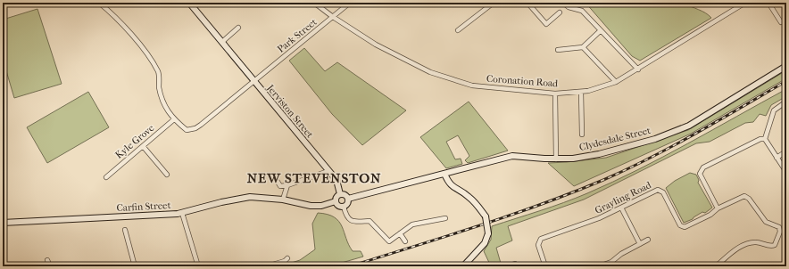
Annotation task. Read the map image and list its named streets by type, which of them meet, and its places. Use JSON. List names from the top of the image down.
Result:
{
  "streets": {
    "main road": ["Jerviston Street", "Clydesdale Street", "Carfin Street"],
    "street": [
      "Park Street",
      "Coronation Road",
      "Kyle Grove",
      "Grayling Road"
    ]
  },
  "crossings": [
    ["Park Street", "Coronation Road"],
    ["Park Street", "Jerviston Street"],
    ["Park Street", "Kyle Grove"],
    ["Jerviston Street", "Clydesdale Street"],
    ["Jerviston Street", "Carfin Street"],
    ["Clydesdale Street", "Carfin Street"]
  ],
  "districts": ["NEW STEVENSTON"]
}
